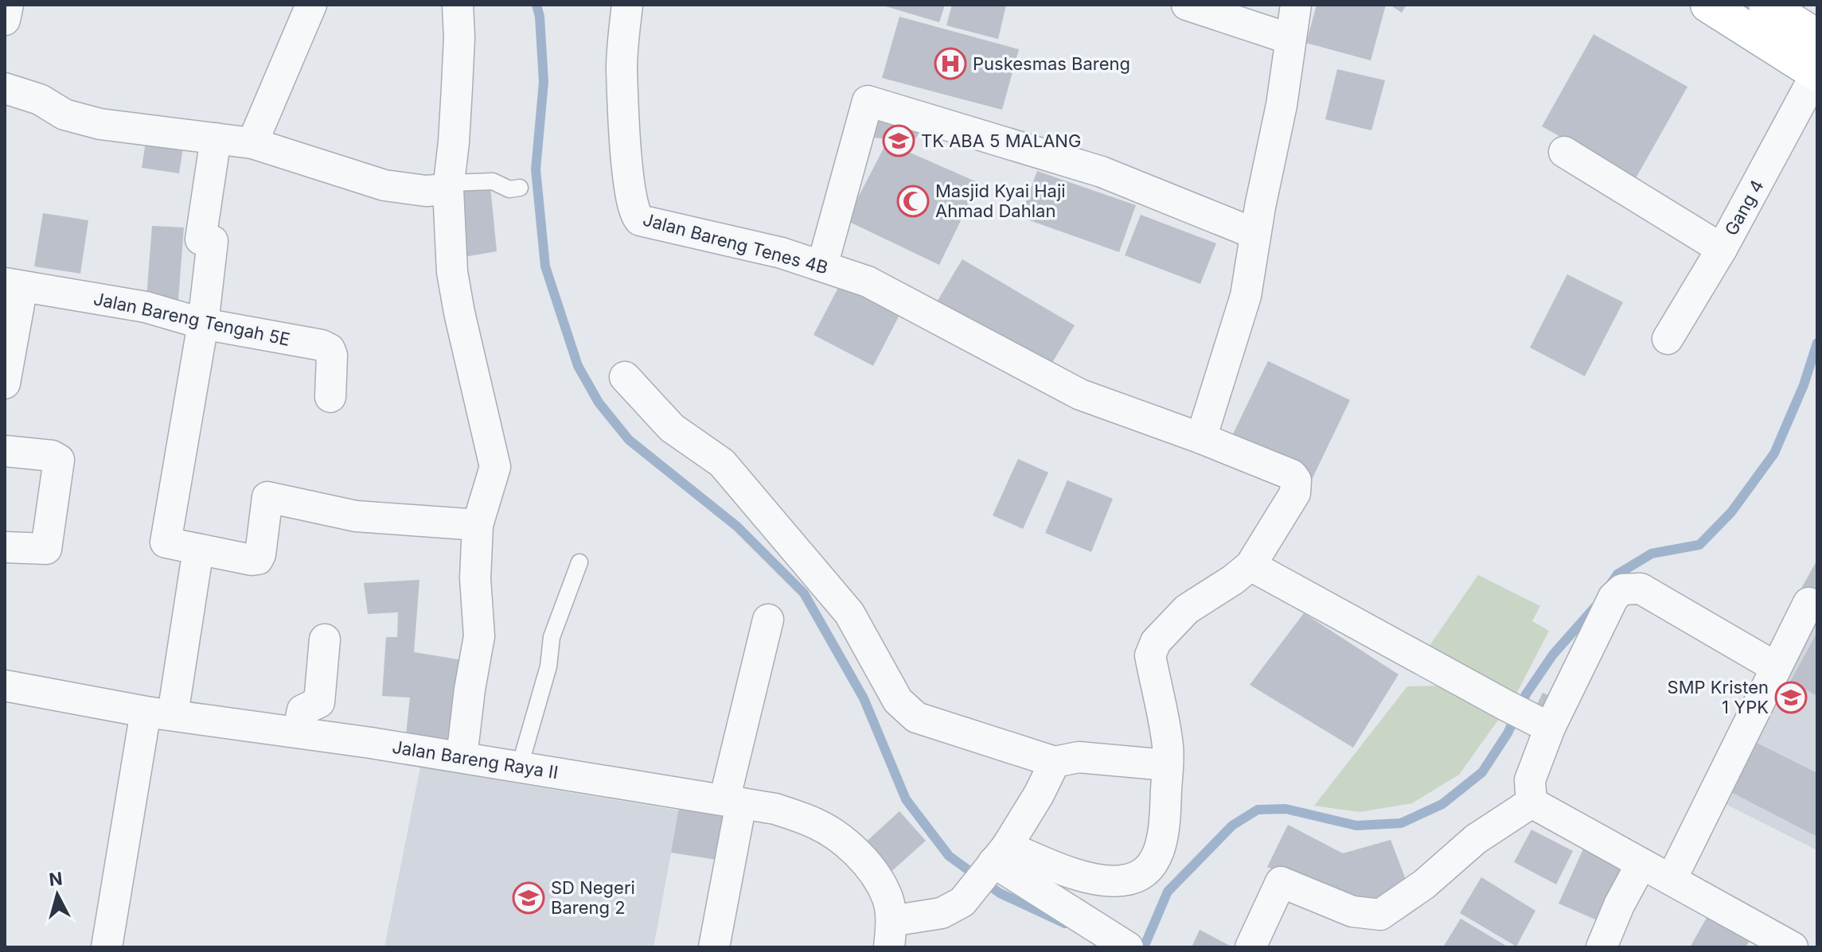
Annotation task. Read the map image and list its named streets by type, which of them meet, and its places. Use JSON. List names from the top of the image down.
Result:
{
  "streets": {
    "street": [
      "Gang 4",
      "Jalan Bareng Tenes 4B",
      "Jalan Bareng Tengah 5E",
      "Jalan Bareng Raya II"
    ]
  },
  "places": {
    "hospital": ["Puskesmas Bareng"],
    "school or university": ["TK ABA 5 MALANG", "SMP Kristen 1 YPK", "SD Negeri Bareng 2"],
    "mosque": ["Masjid Kyai Haji Ahmad Dahlan"]
  },
  "north": "top"
}
